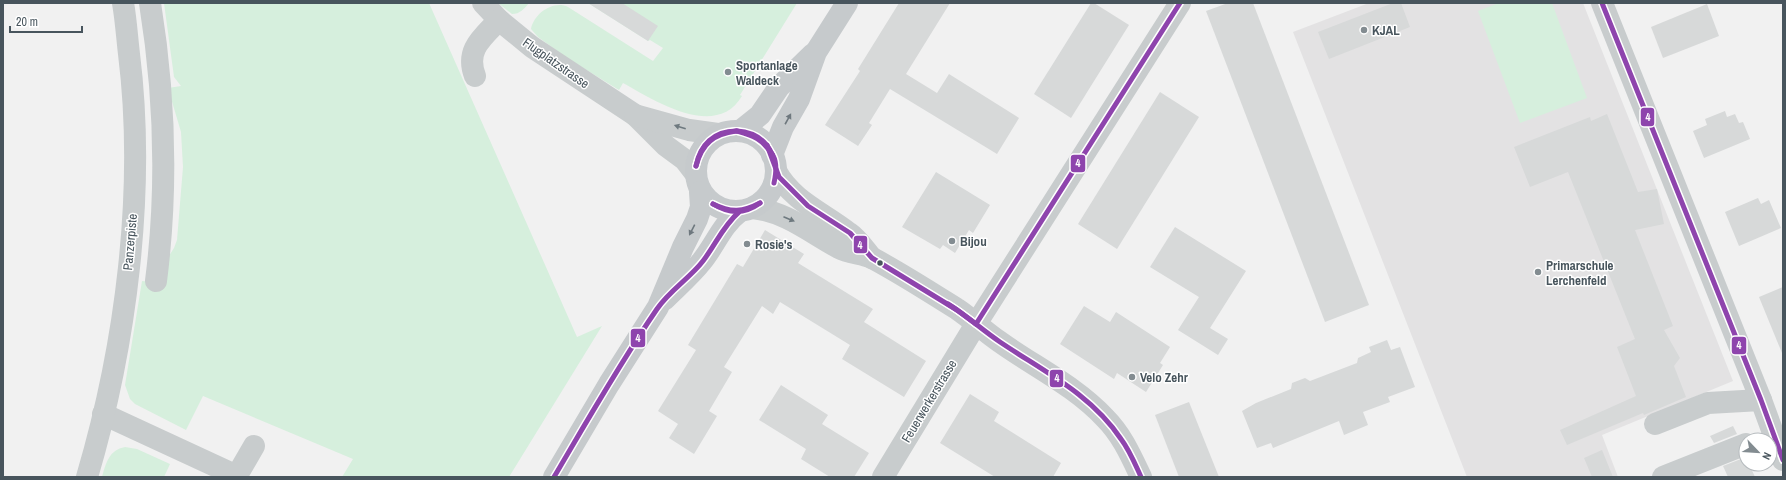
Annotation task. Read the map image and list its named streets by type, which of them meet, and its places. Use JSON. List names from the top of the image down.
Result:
{
  "streets": {
    "street": ["Flugplatzstrasse", "Panzerpiste", "Feuerwerkerstrasse"]
  },
  "places": [
    "KJAL",
    "Sportanlage Waldeck",
    "Bijou",
    "Rosie's",
    "Primarschule Lerchenfeld",
    "Velo Zehr"
  ],
  "lines": ["transit line 4"],
  "scale_bar": "20 m",
  "north": "bottom right"
}
